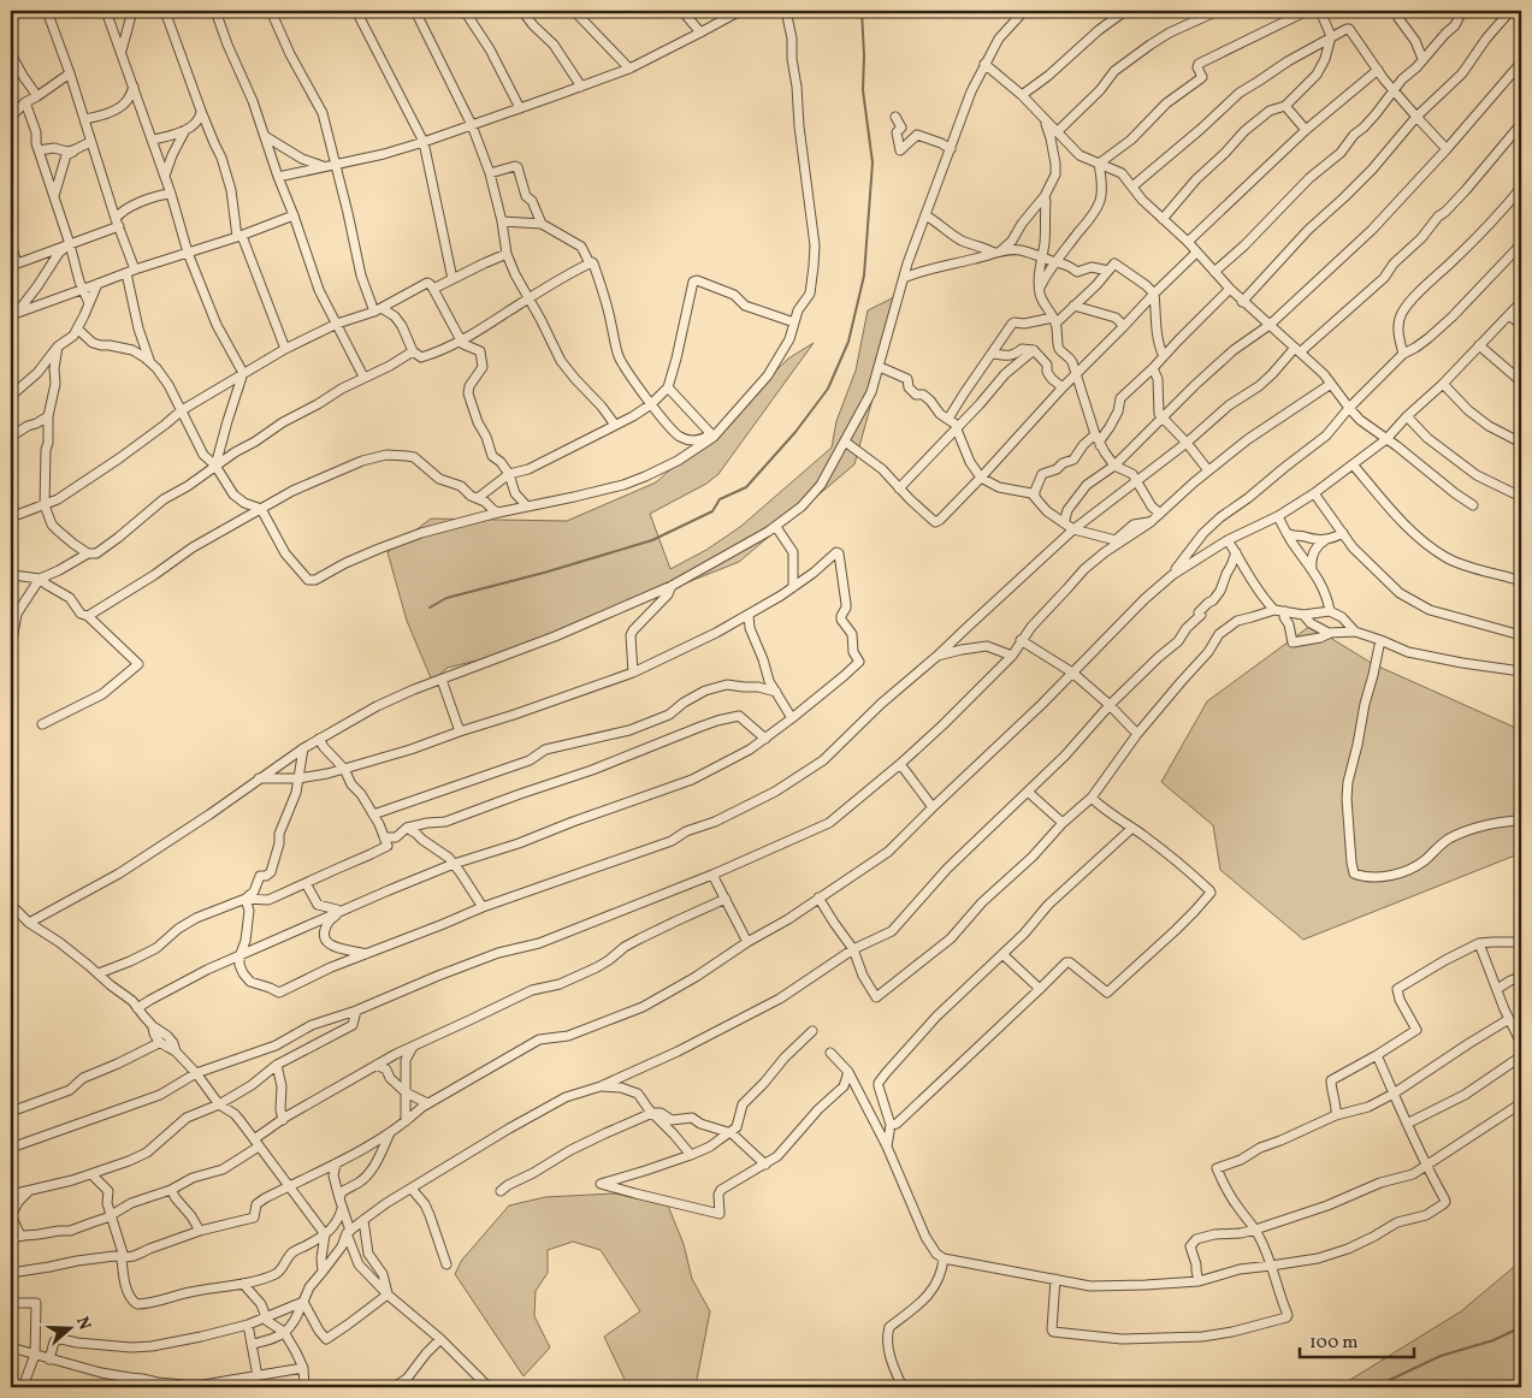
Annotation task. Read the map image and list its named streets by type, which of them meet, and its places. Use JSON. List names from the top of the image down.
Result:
{
  "scale_bar": "100 m",
  "north": "right"
}
